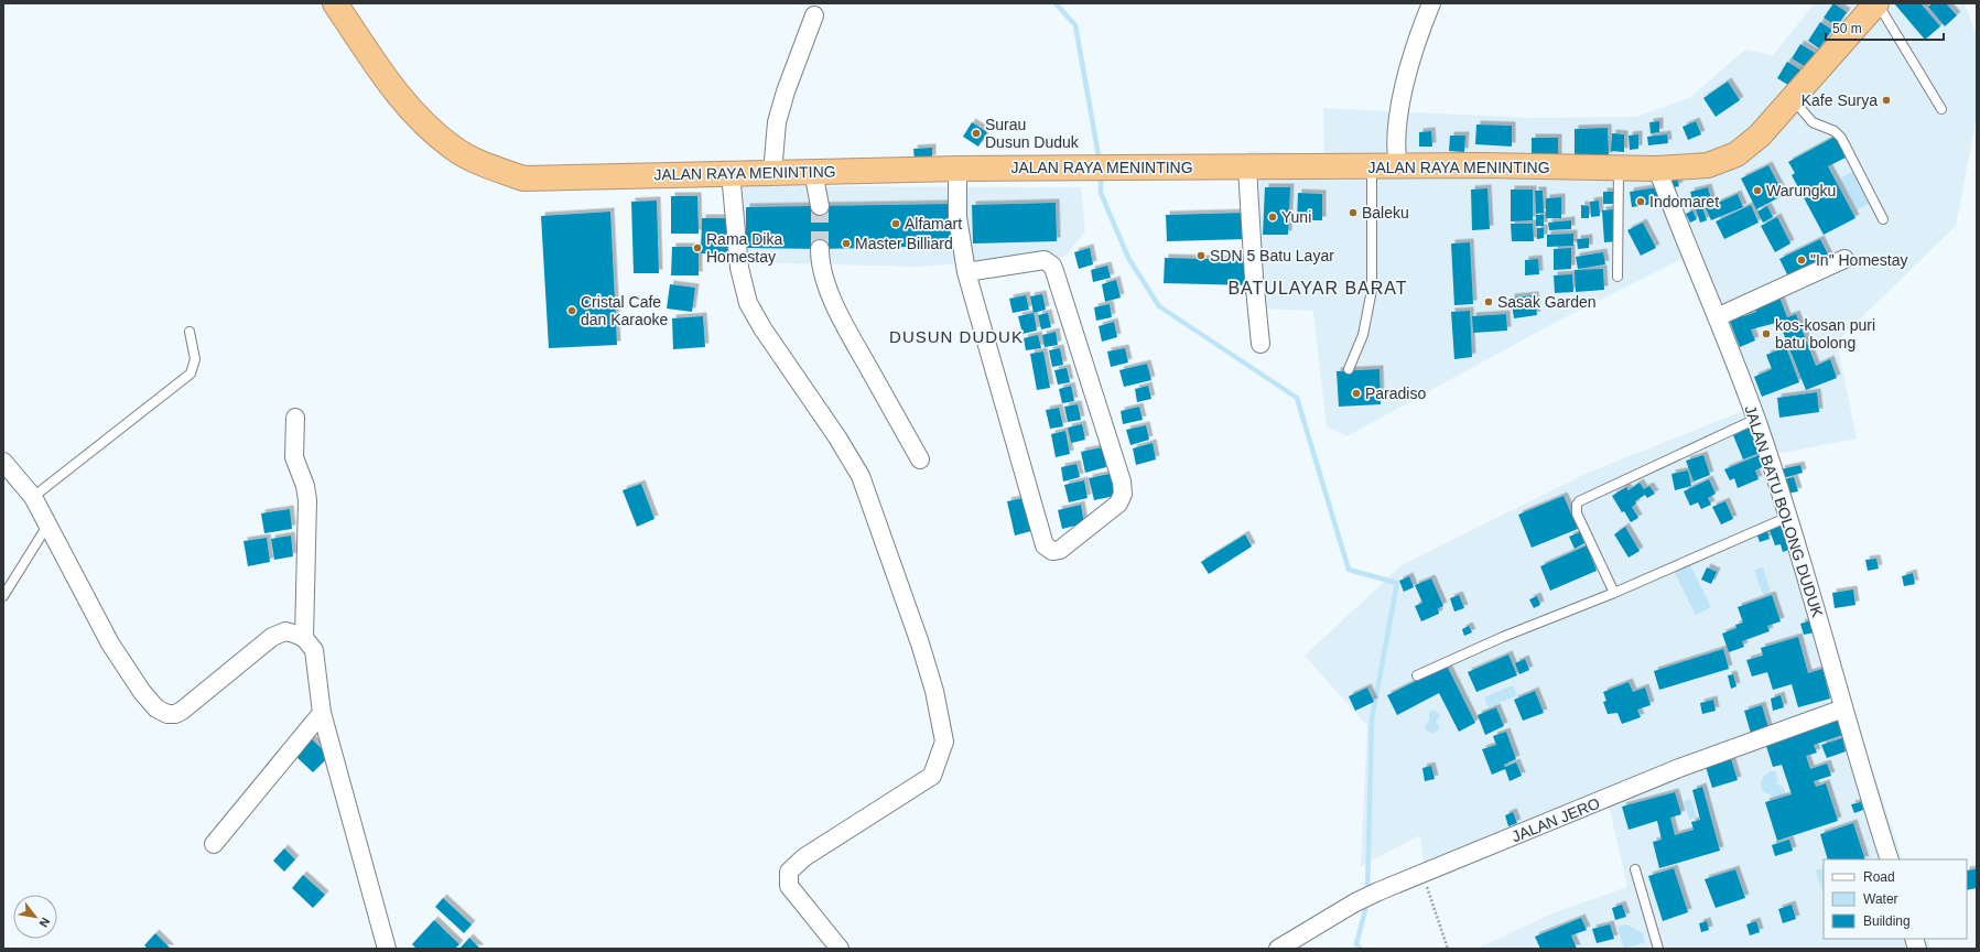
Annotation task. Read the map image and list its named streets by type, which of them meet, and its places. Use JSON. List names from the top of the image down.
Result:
{
  "streets": {
    "highway": ["JALAN RAYA MENINTING"],
    "street": ["JALAN BATU BOLONG DUDUK", "JALAN JERO"]
  },
  "crossings": [
    ["JALAN RAYA MENINTING", "JALAN BATU BOLONG DUDUK"],
    ["JALAN BATU BOLONG DUDUK", "JALAN JERO"]
  ],
  "districts": ["BATULAYAR BARAT", "DUSUN DUDUK"],
  "places": [
    "Kafe Surya",
    "Surau Dusun Duduk",
    "Warungku",
    "Indomaret",
    "Baleku",
    "Yuni",
    "Alfamart",
    "Master Billiard",
    "Rama Dika Homestay",
    "SDN 5 Batu Layar",
    "\"In\" Homestay",
    "Sasak Garden",
    "Cristal Cafe dan Karaoke",
    "kos-kosan puri batu bolong",
    "Paradiso"
  ],
  "legend": ["Road", "Water", "Building"],
  "scale_bar": "50 m",
  "north": "bottom right"
}
